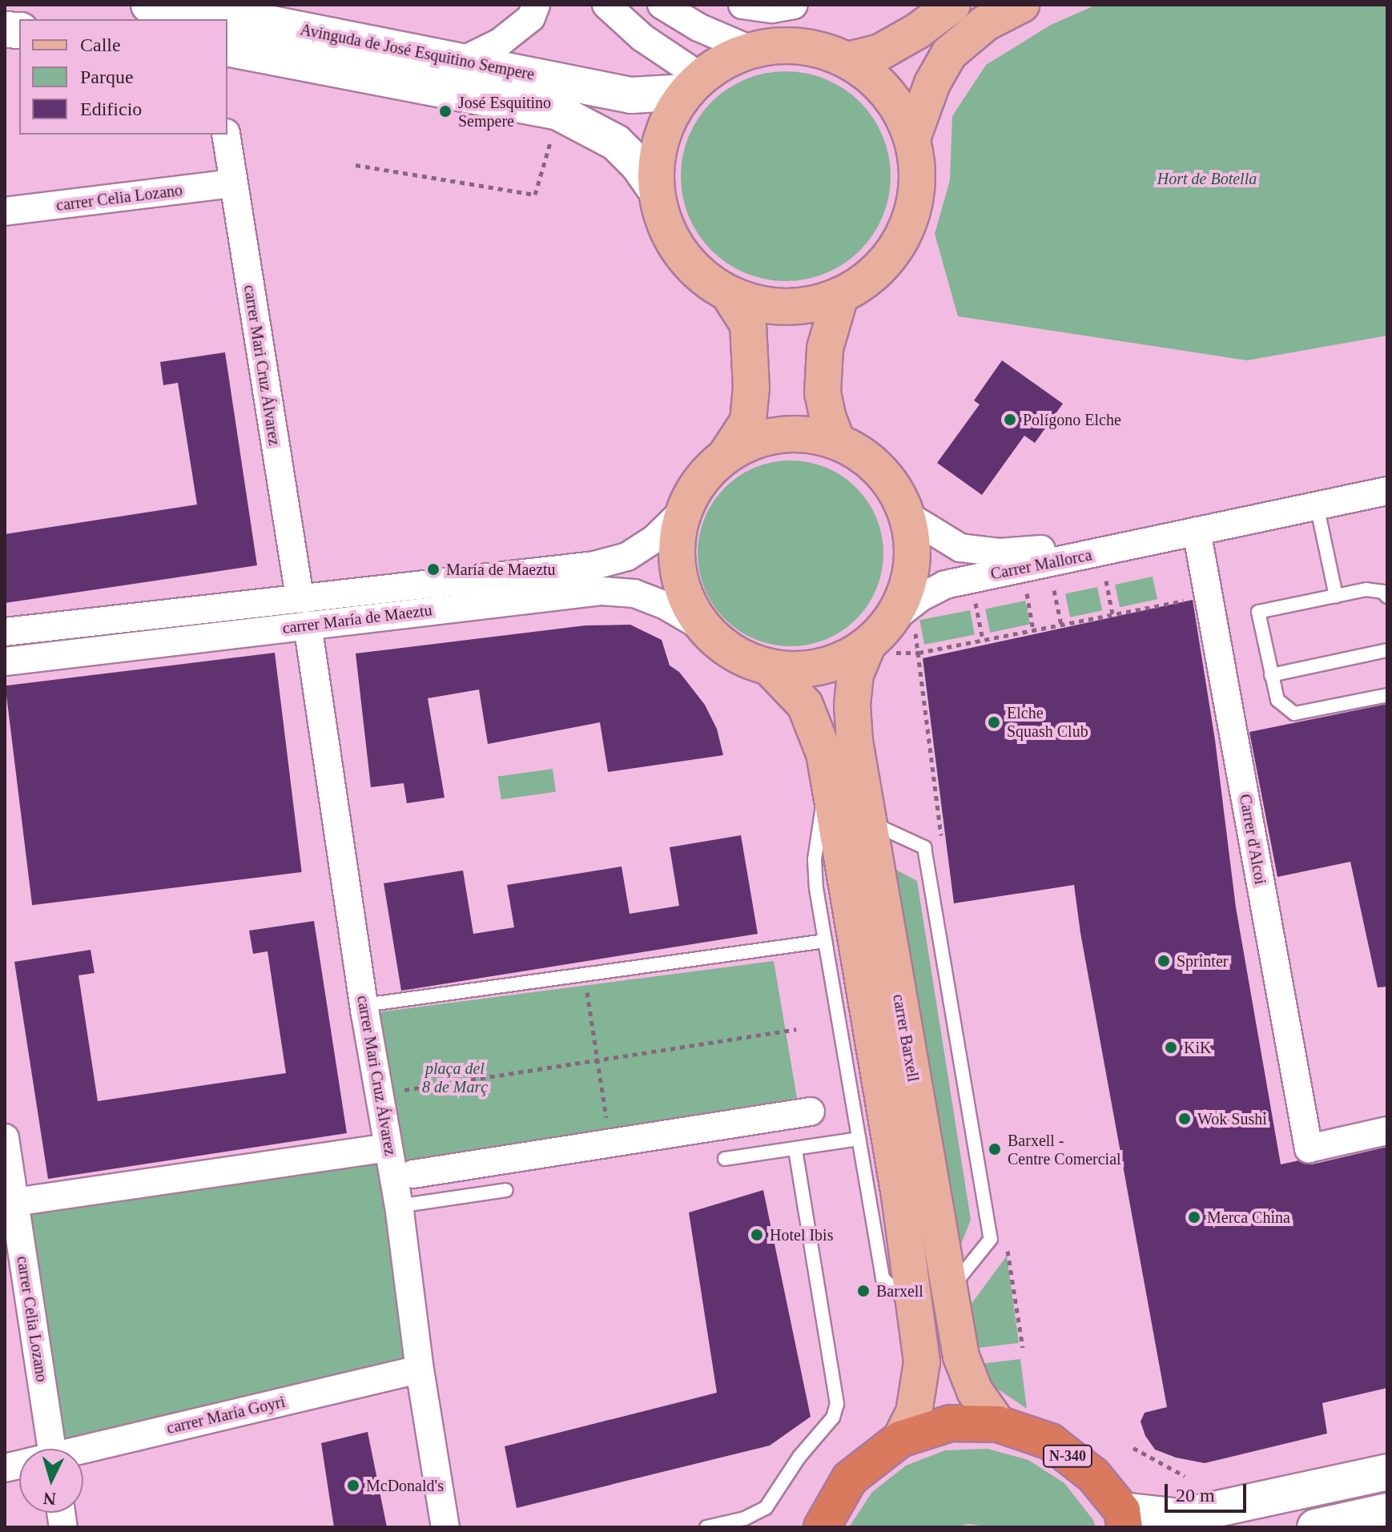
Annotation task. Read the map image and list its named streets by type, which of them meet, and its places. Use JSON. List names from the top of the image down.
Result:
{
  "streets": {
    "highway": ["N-340"],
    "main road": ["carrer Barxell"],
    "street": [
      "Avinguda de José Esquitino Sempere",
      "carrer Celia Lozano",
      "carrer Mari Cruz Álvarez",
      "Carrer Mallorca",
      "carrer María de Maeztu",
      "Carrer d'Alcoi",
      "carrer María Goyri"
    ]
  },
  "crossings": [
    ["carrer Celia Lozano", "carrer Mari Cruz Álvarez"],
    ["carrer Mari Cruz Álvarez", "carrer María de Maeztu"],
    ["carrer Mari Cruz Álvarez", "carrer María Goyri"],
    ["Carrer Mallorca", "Carrer d'Alcoi"],
    ["carrer Barxell", "N-340"]
  ],
  "parks": ["Hort de Botella", "plaça del 8 de Març"],
  "places": [
    "José Esquitino Sempere",
    "Polígono Elche",
    "María de Maeztu",
    "Elche Squash Club",
    "Sprinter",
    "KiK",
    "Wok Sushi",
    "Barxell - Centre Comercial",
    "Merca China",
    "Hotel Ibis",
    "Barxell",
    "McDonald's"
  ],
  "legend": ["Calle", "Parque", "Edificio"],
  "scale_bar": "20 m",
  "north": "bottom"
}
